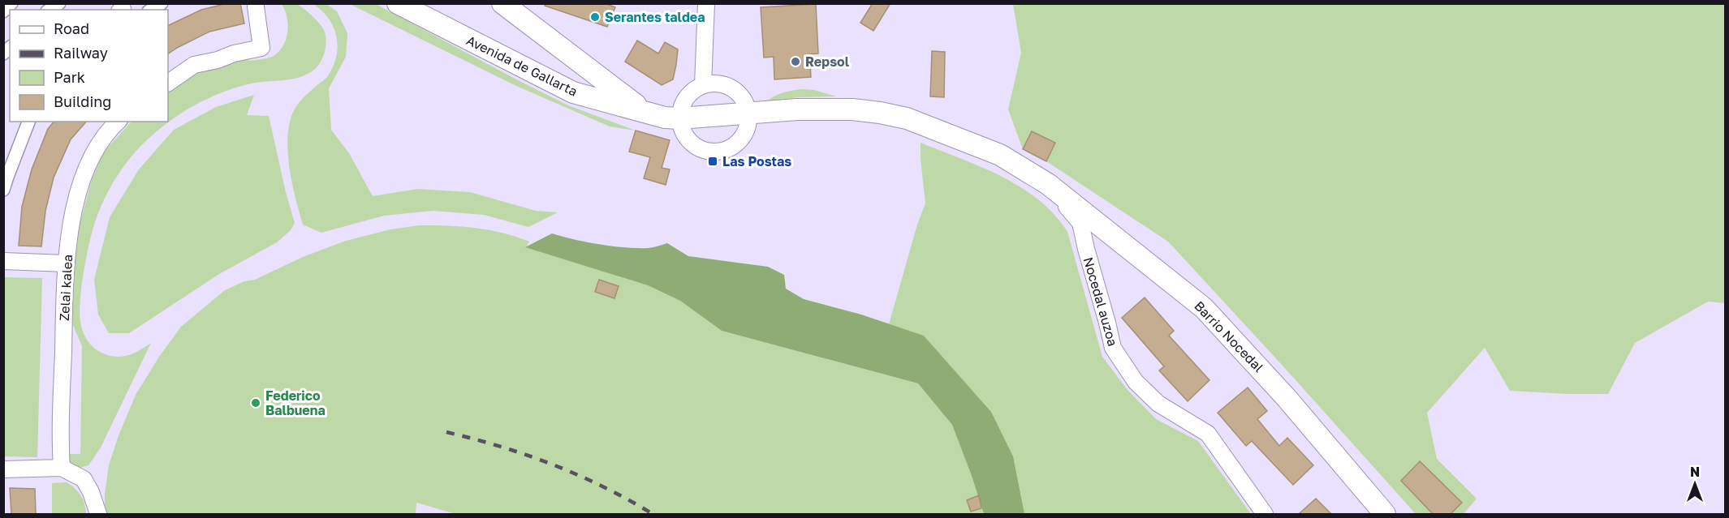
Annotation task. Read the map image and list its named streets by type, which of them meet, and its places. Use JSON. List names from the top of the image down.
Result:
{
  "streets": {
    "street": [
      "Avenida de Gallarta",
      "Zelai kalea",
      "Nocedal auzoa",
      "Barrio Nocedal"
    ]
  },
  "crossings": [
    ["Avenida de Gallarta", "Barrio Nocedal"],
    ["Nocedal auzoa", "Barrio Nocedal"]
  ],
  "places": {
    "other": ["Serantes taldea", "Repsol", "Federico Balbuena"],
    "transit": ["Las Postas"]
  },
  "legend": [
    "Road",
    "Railway",
    "Park",
    "Building"
  ],
  "north": "top"
}
